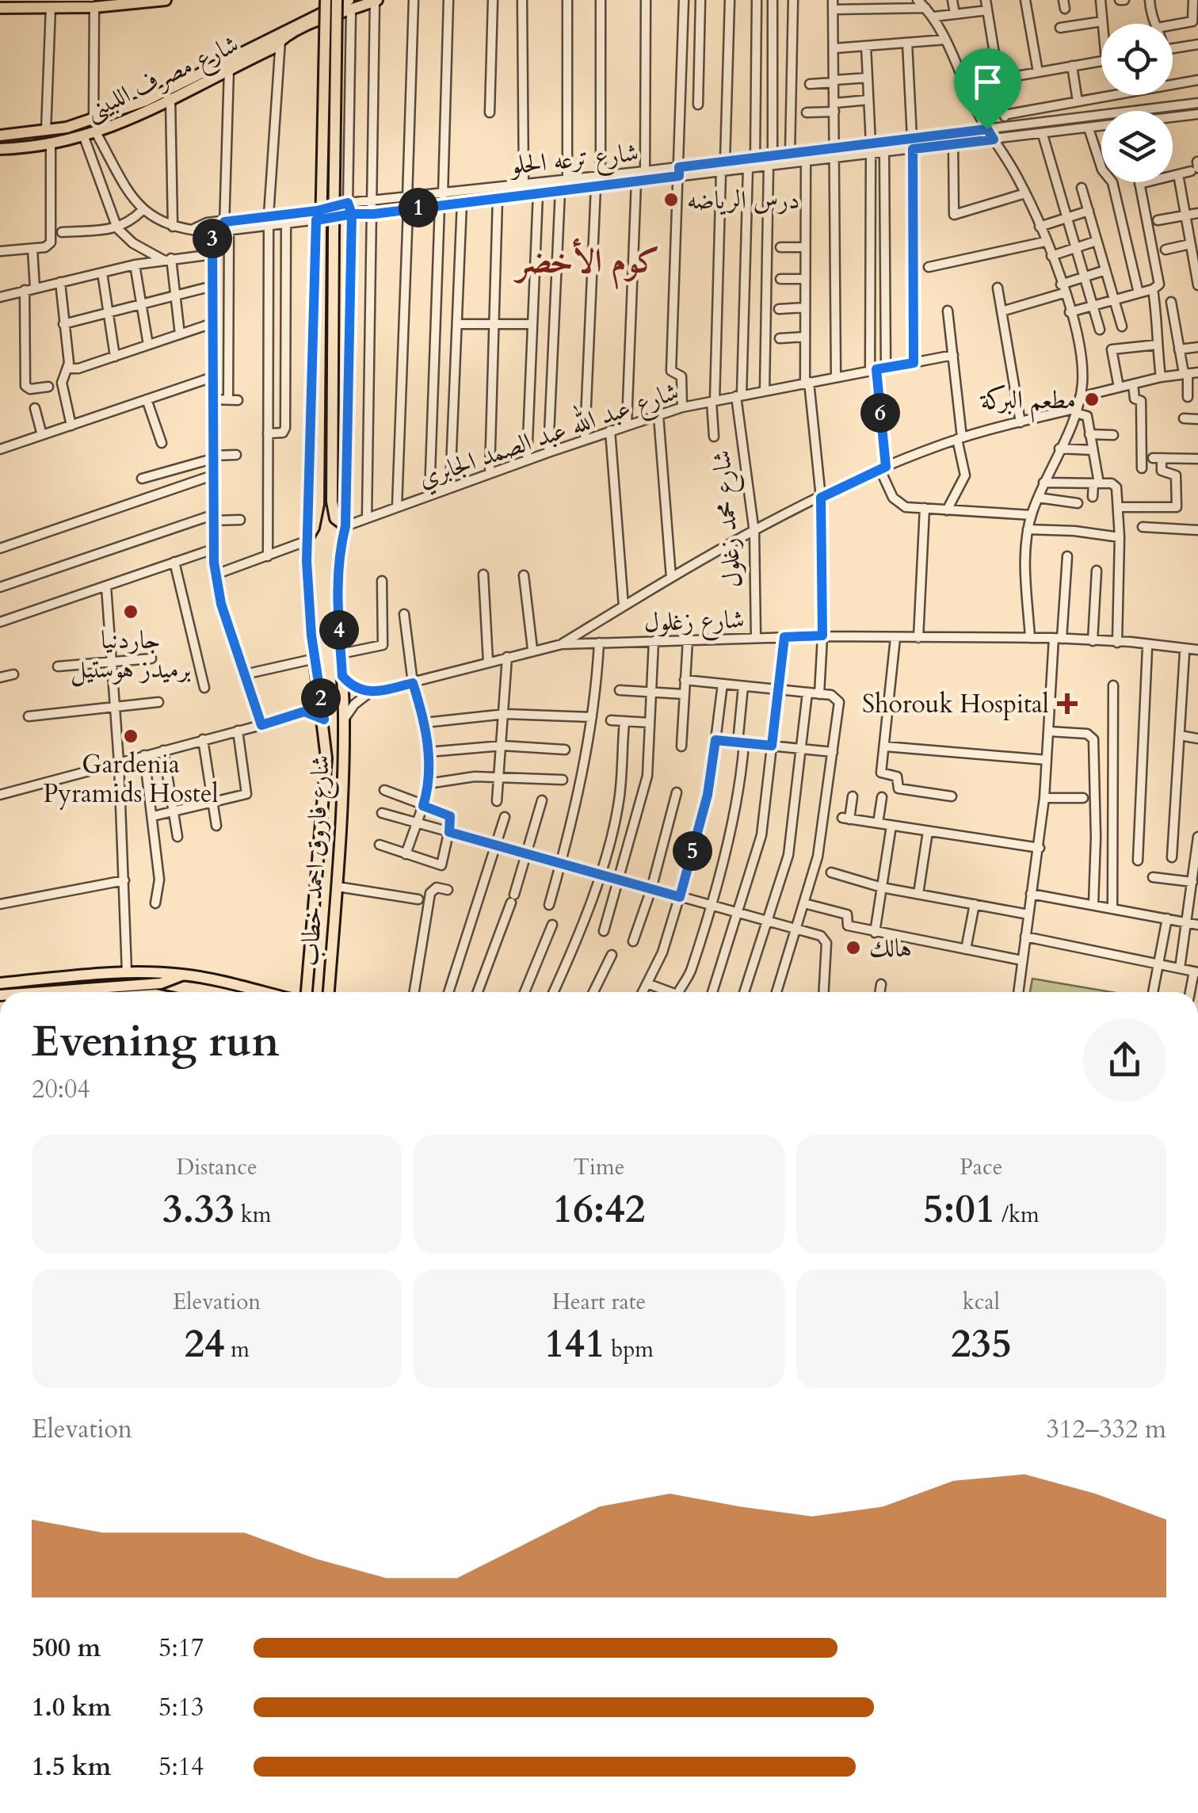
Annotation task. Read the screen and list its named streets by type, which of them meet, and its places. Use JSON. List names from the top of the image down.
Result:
{
  "streets": {
    "main road": ["شارع مصرف اللبينى", "شارع فاروق احمد خطاب"],
    "street": [
      "شارع ترعه الحلو",
      "شارع عبد الله عبد الصمد الجابري",
      "شارع محمد زغلول",
      "شارع زغلول"
    ]
  },
  "crossings": [
    ["شارع مصرف اللبينى", "شارع ترعه الحلو"],
    ["شارع ترعه الحلو", "شارع محمد زغلول"],
    ["شارع عبد الله عبد الصمد الجابري", "شارع محمد زغلول"],
    ["شارع محمد زغلول", "شارع زغلول"]
  ],
  "districts": ["كوم الأخضر"],
  "places": {
    "other": [
      "درس الرياضه",
      "مطعم البركة",
      "جاردنيا برميدز هوستيل",
      "Gardenia Pyramids Hostel",
      "هالك"
    ],
    "health": ["Shorouk Hospital"]
  },
  "page": {
    "pins": [
      "1",
      "3",
      "6",
      "4",
      "2",
      "5"
    ],
    "heading": ["Evening run", "20:04"],
    "stats": [
      ["Distance", "3.33 km"],
      ["Time", "16:42"],
      ["Pace", "5:01 /km"],
      ["Elevation", "24 m"],
      ["Heart rate", "141 bpm"],
      ["kcal", "235"]
    ],
    "chart": ["Elevation", "312–332 m"],
    "list": [
      {
        "name": "500 m",
        "note": "5:17"
      },
      {
        "name": "1.0 km",
        "note": "5:13"
      },
      {
        "name": "1.5 km",
        "note": "5:14"
      }
    ]
  }
}
